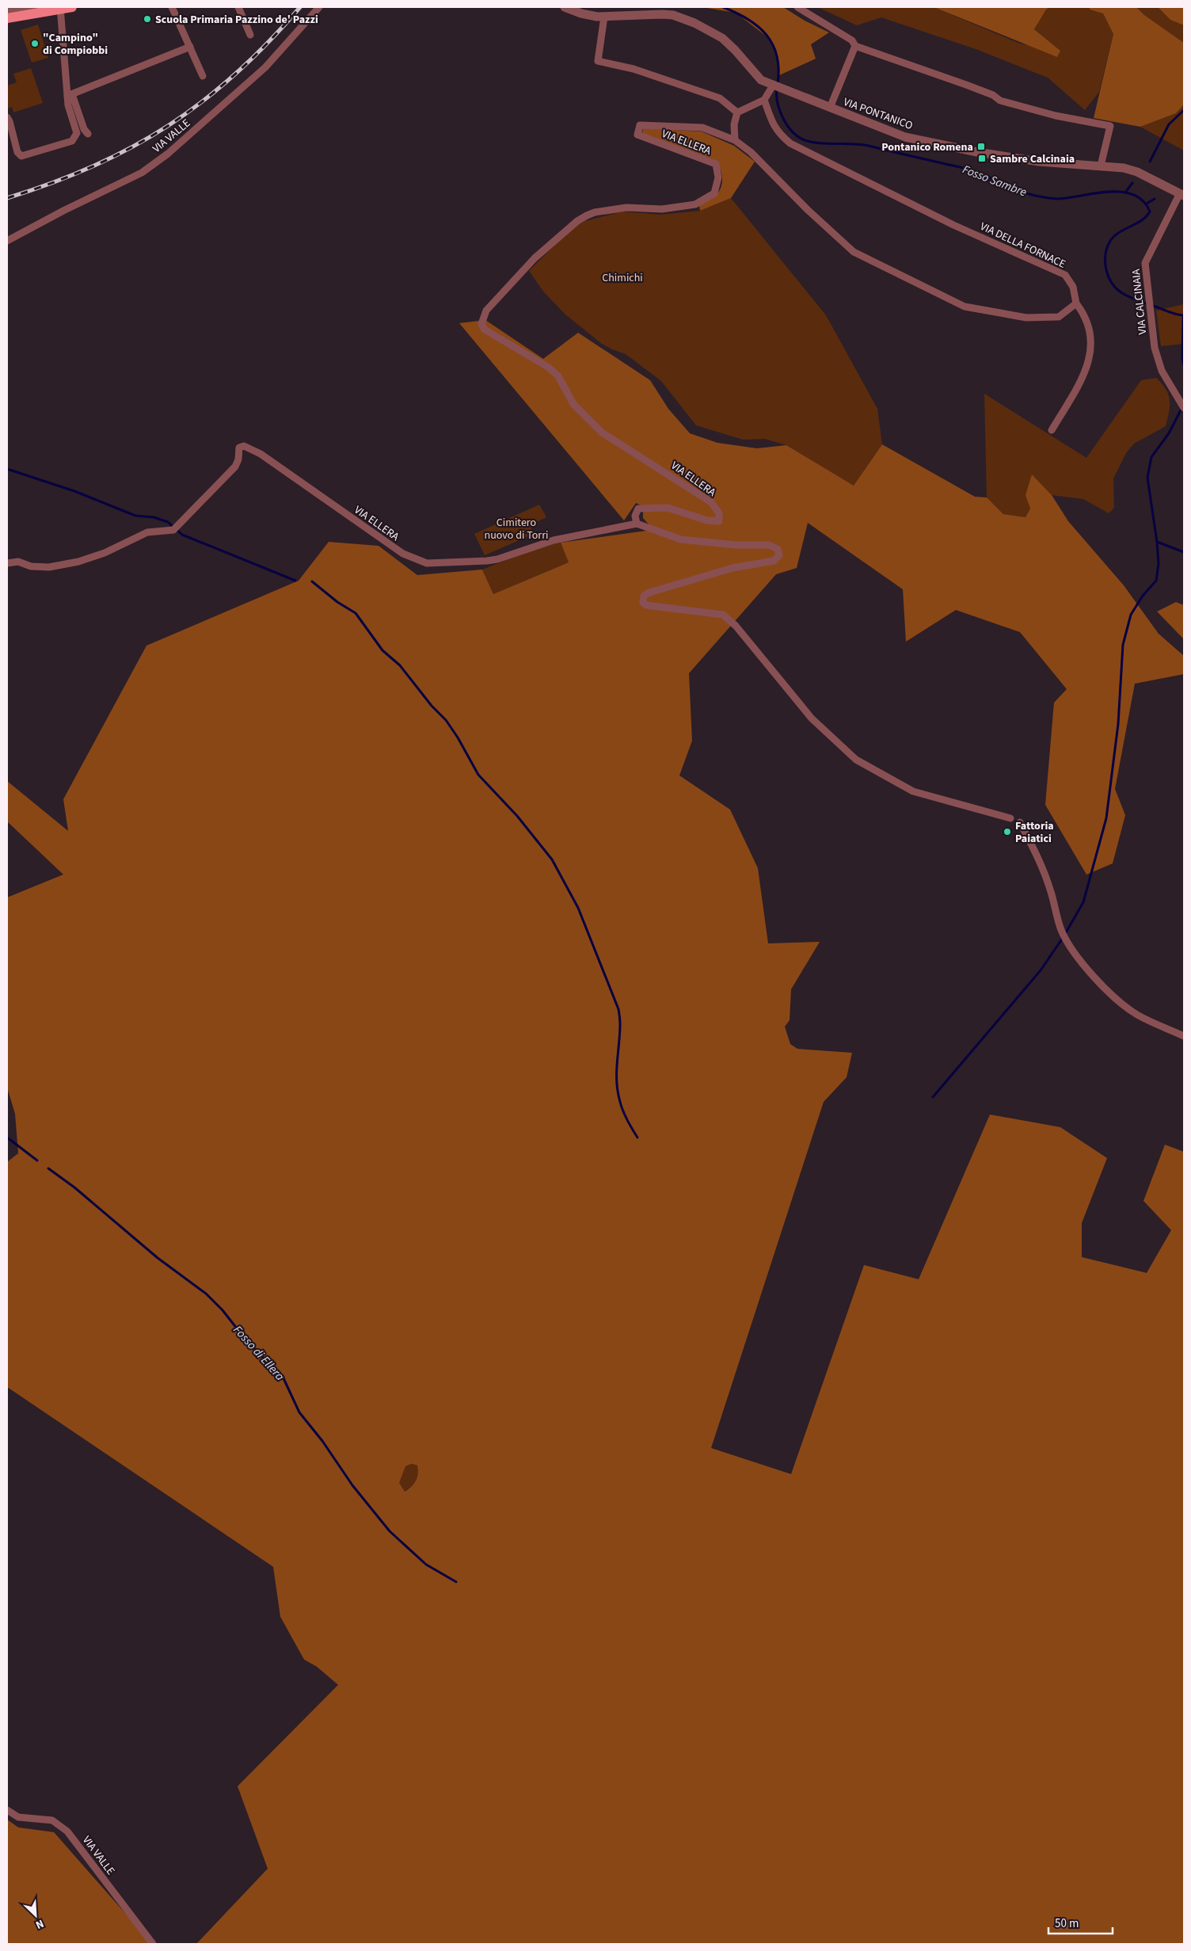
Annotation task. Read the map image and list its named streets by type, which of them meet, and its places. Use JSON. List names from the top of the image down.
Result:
{
  "streets": {
    "street": [
      "VIA PONTANICO",
      "VIA VALLE",
      "VIA ELLERA",
      "VIA DELLA FORNACE",
      "VIA CALCINAIA"
    ]
  },
  "crossings": [
    ["VIA PONTANICO", "VIA CALCINAIA"]
  ],
  "water": ["Fosso Sambre", "Fosso di Ellera"],
  "parks": ["Chimichi", "Cimitero nuovo di Torri"],
  "places": {
    "other": ["Scuola Primaria Pazzino de' Pazzi", "\"Campino\" di Compiobbi", "Fattoria Paiatici"],
    "transit": ["Pontanico Romena", "Sambre Calcinaia"]
  },
  "scale_bar": "50 m",
  "north": "bottom right"
}
